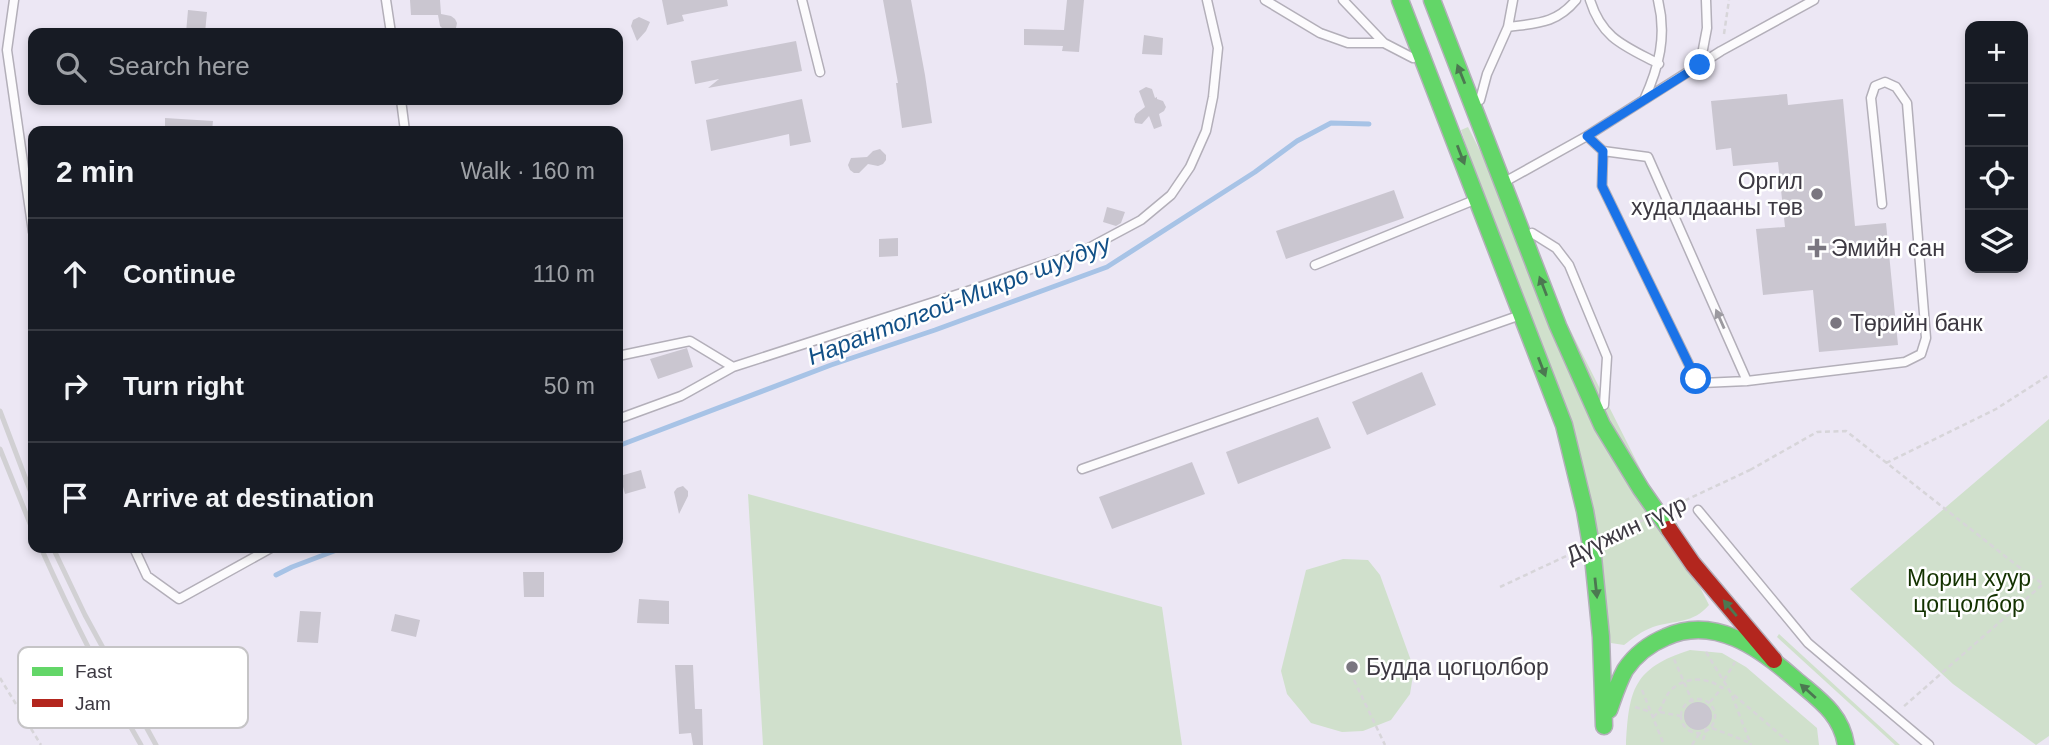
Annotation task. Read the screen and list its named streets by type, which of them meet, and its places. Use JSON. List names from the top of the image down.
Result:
{
  "streets": {
    "path": ["Дүүжин гүүр"]
  },
  "water": ["Нарантолгой-Микро шуудуу"],
  "parks": ["Морин хуур цогцолбор"],
  "places": {
    "other": ["Оргил худалдааны төв", "Төрийн банк", "Будда цогцолбор"],
    "health": ["Эмийн сан"]
  },
  "legend": ["Fast", "Jam"],
  "page": {
    "map_buttons": ["+", "−"],
    "search": "Search here",
    "heading": ["2 min", "Walk · 160 m"],
    "list": [
      ["Continue", "110 m"],
      ["Turn right", "50 m"],
      "Arrive at destination"
    ]
  }
}
